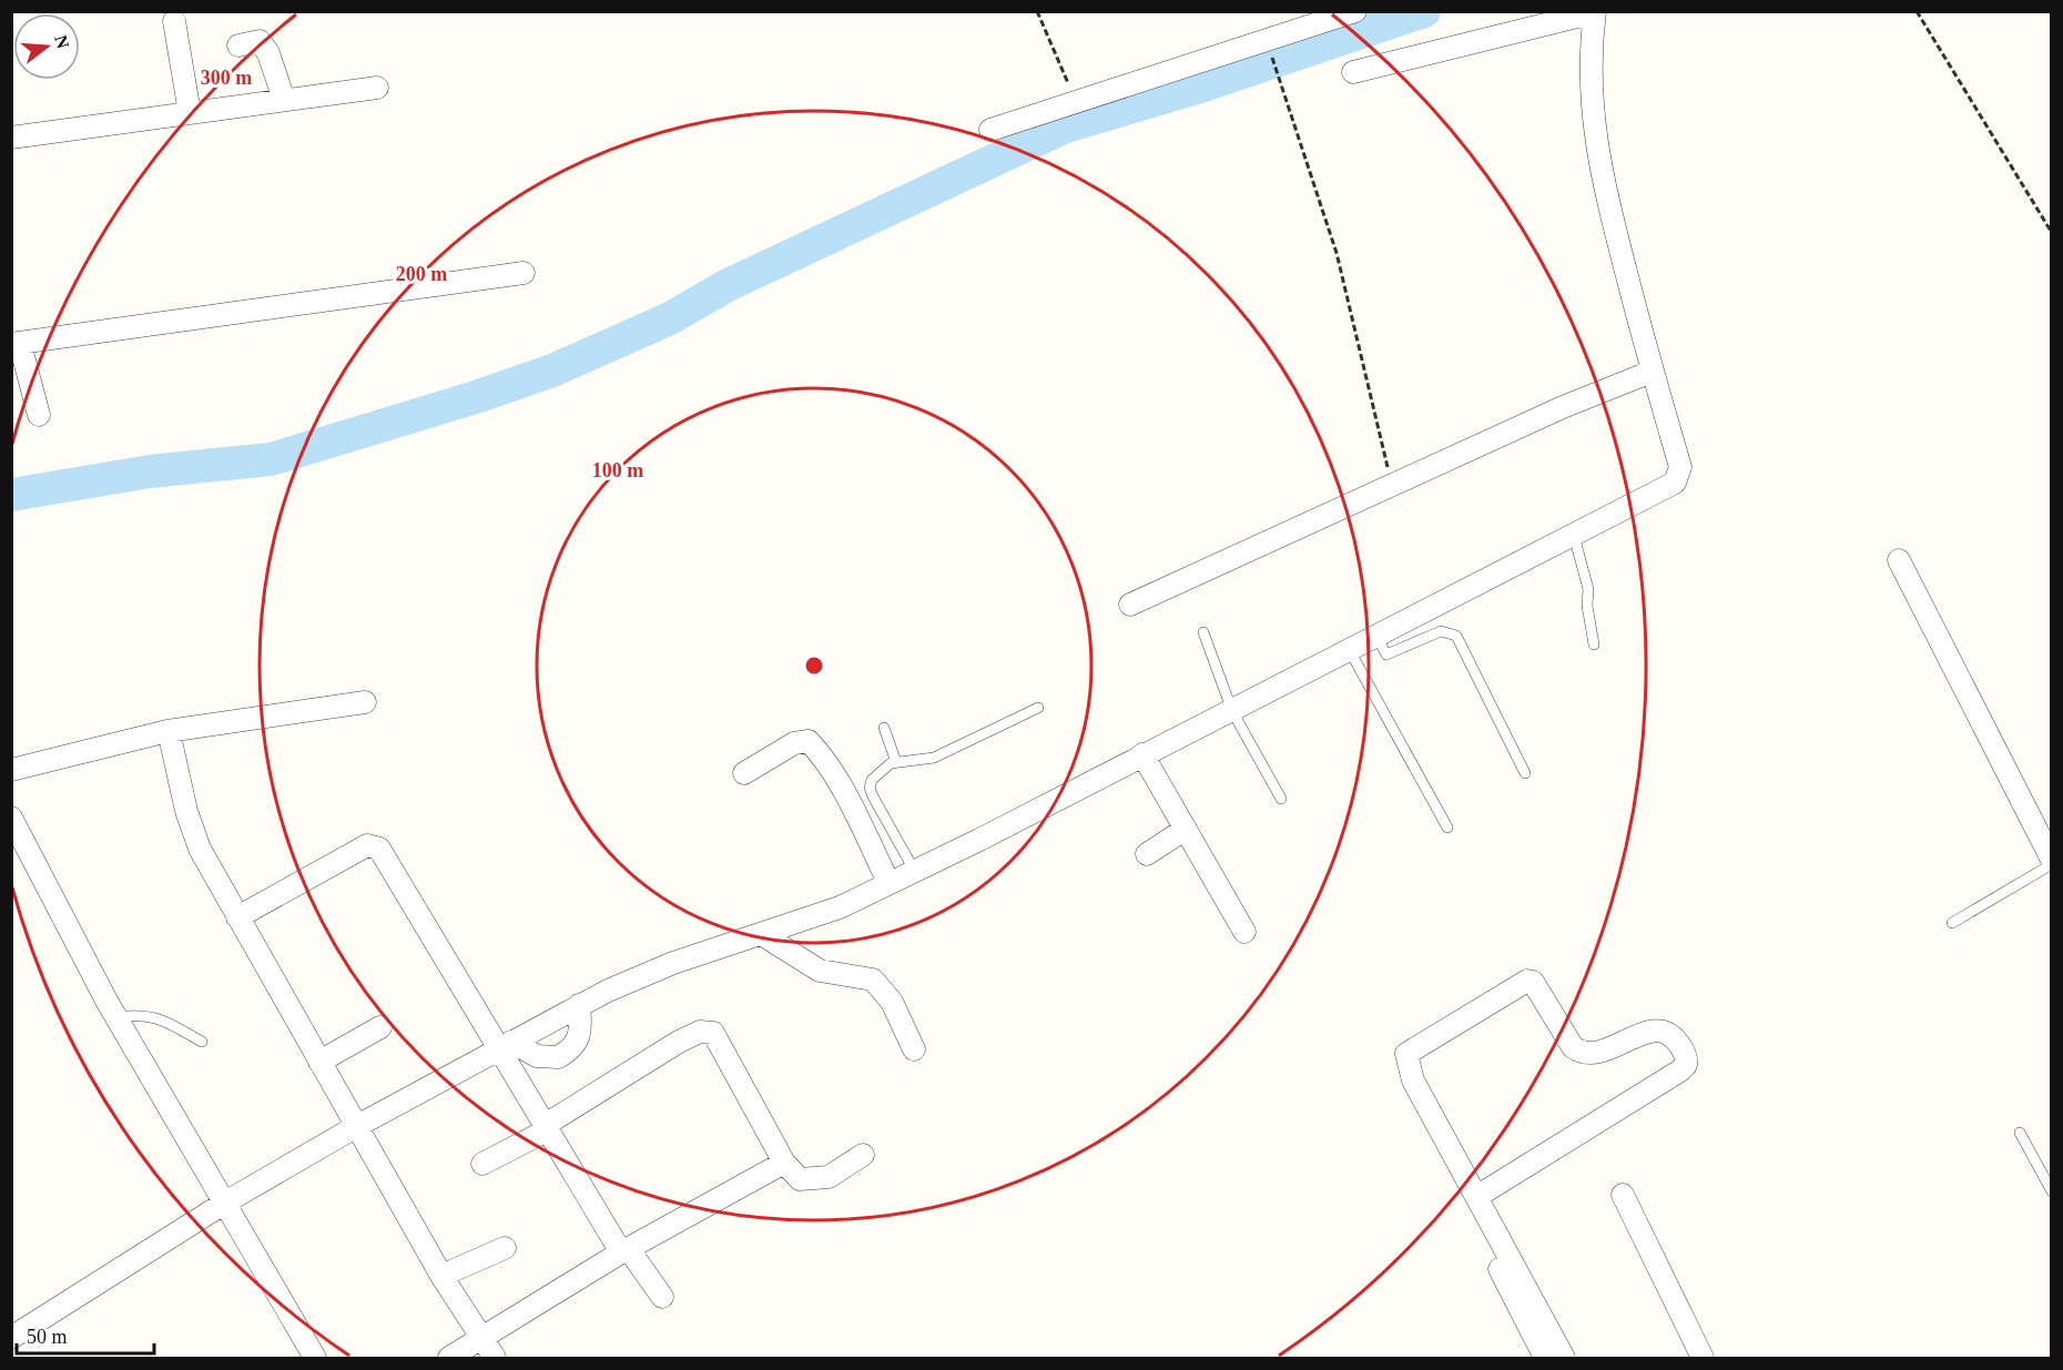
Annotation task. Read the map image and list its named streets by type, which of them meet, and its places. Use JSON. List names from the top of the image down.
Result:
{
  "scale_bar": "50 m",
  "north": "right",
  "rings": ["300 m", "200 m", "100 m"]
}
